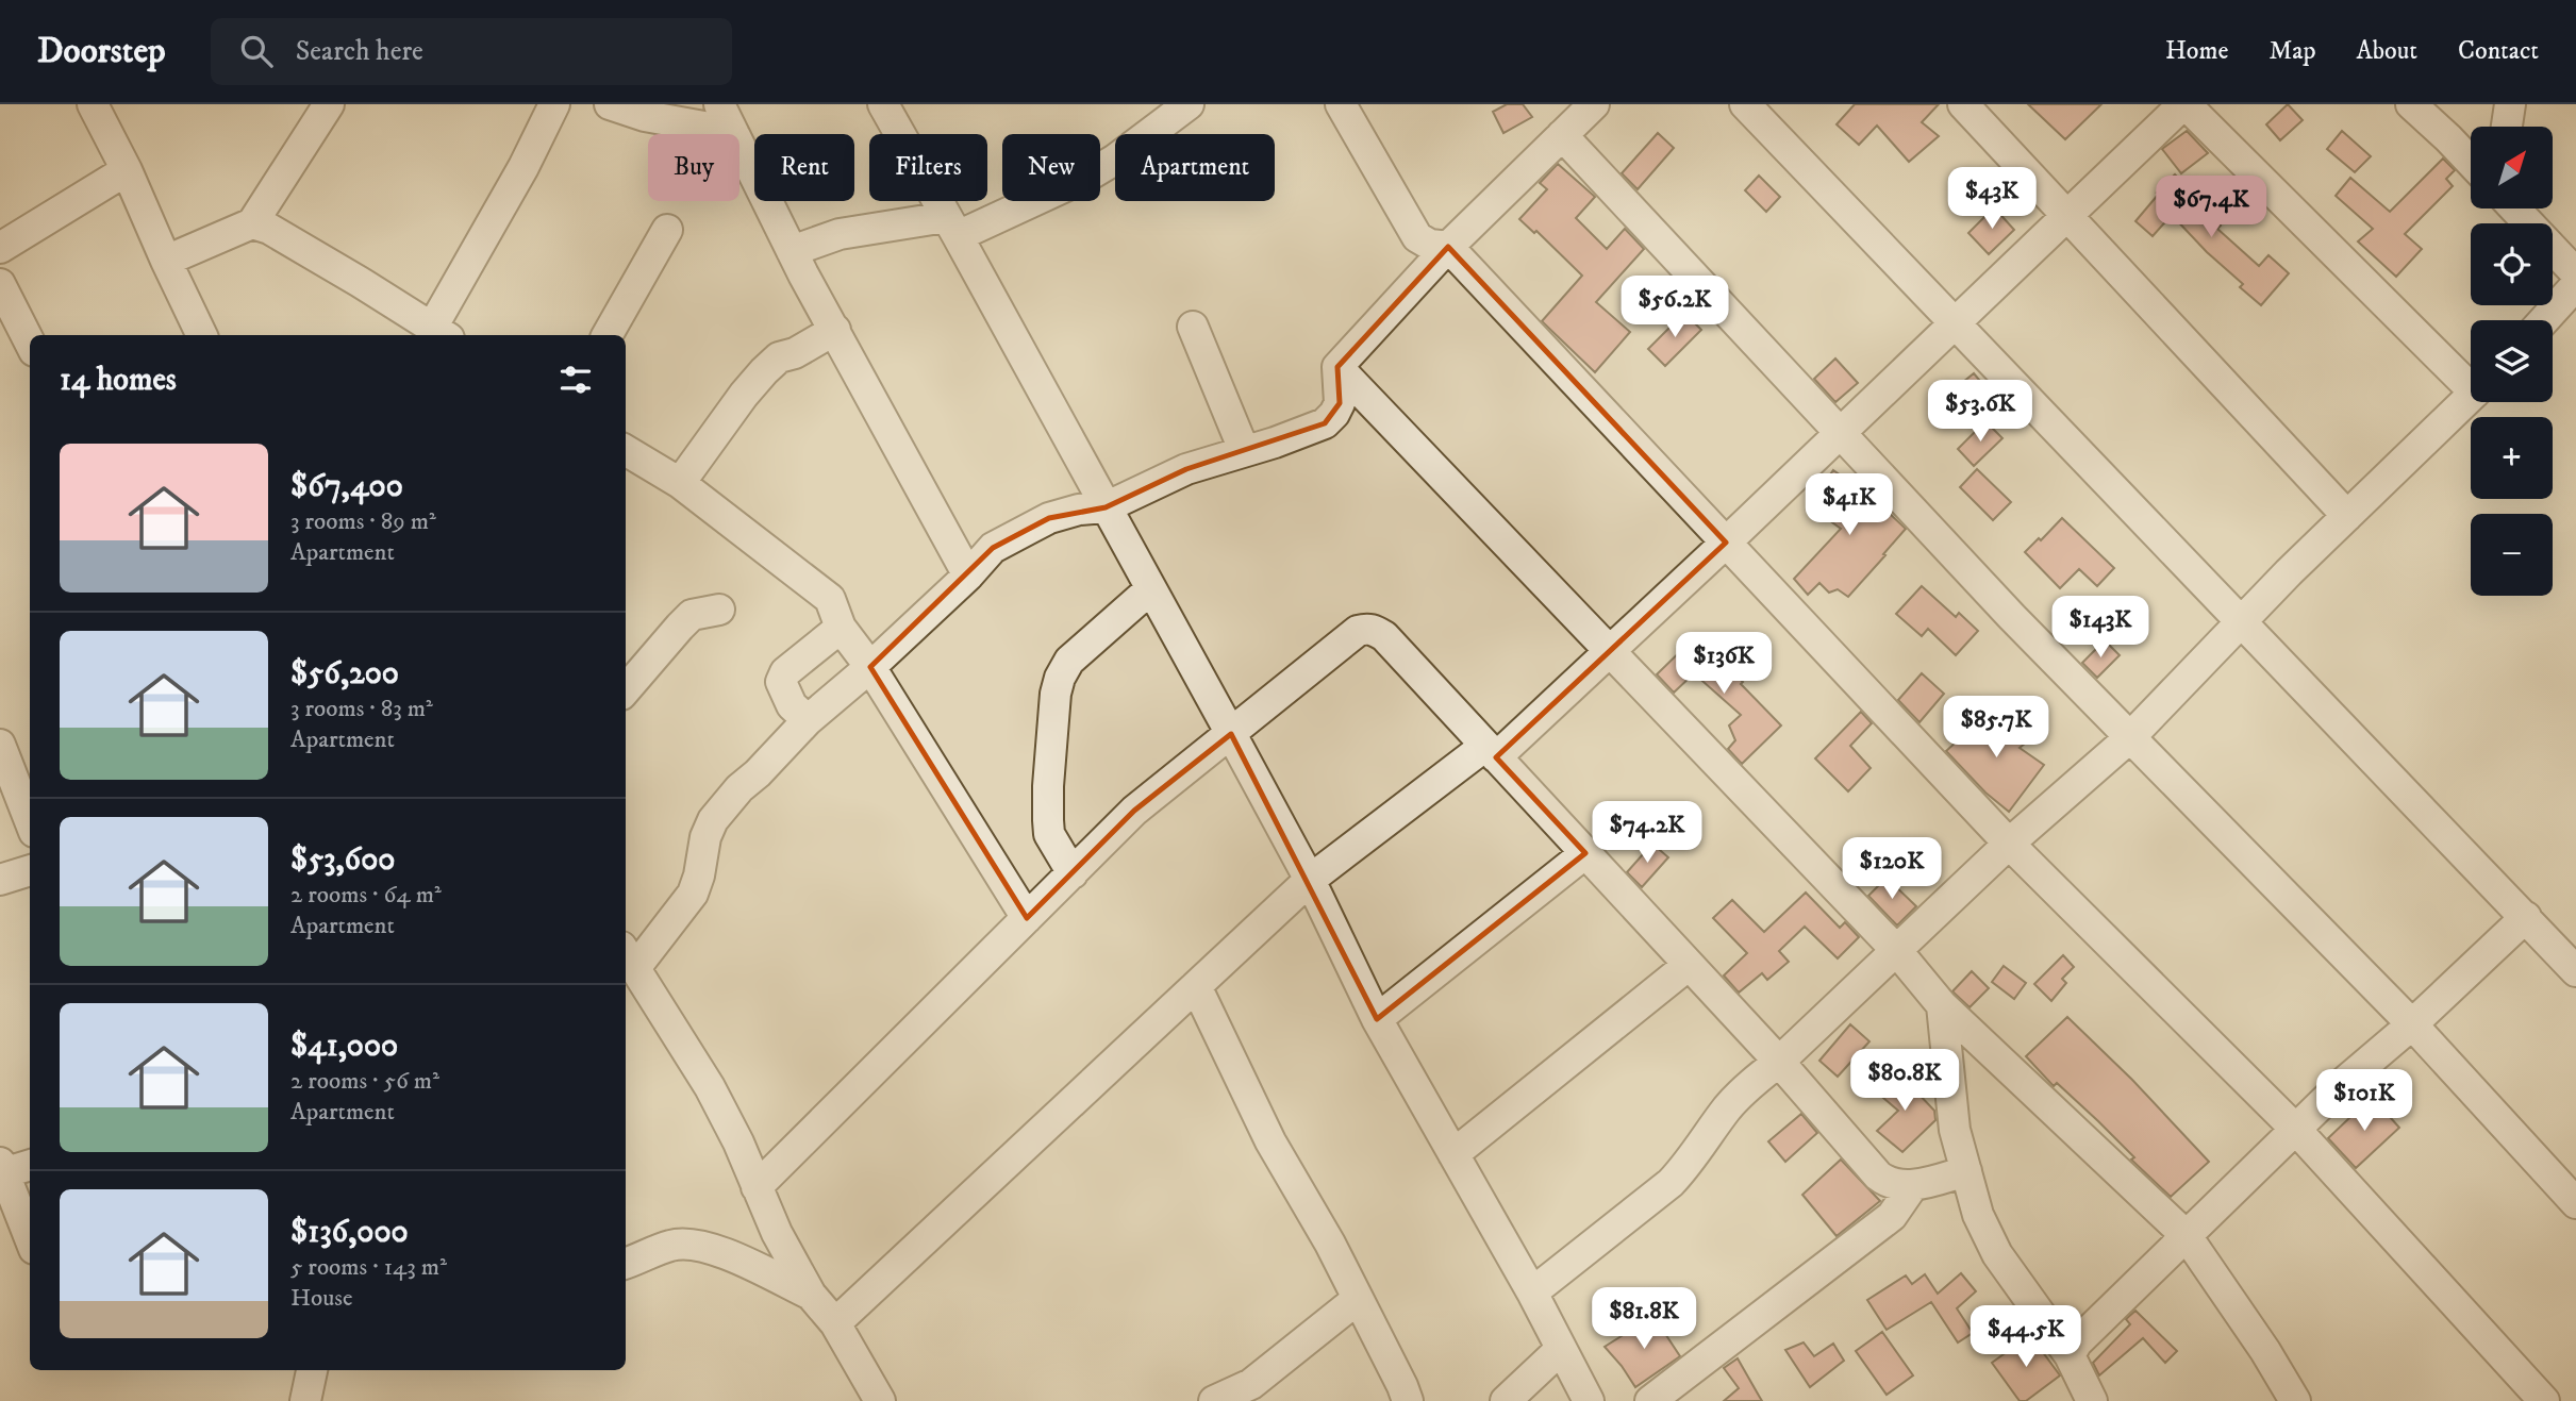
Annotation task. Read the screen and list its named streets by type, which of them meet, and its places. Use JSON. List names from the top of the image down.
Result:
{
  "north": "top right",
  "page": {
    "header": "Doorstep",
    "search": "Search here",
    "nav": [
      "Home",
      "Map",
      "About",
      "Contact"
    ],
    "map_buttons": ["+", "−"],
    "chip": [
      "Buy",
      "Rent",
      "Filters",
      "New",
      "Apartment"
    ],
    "price": [
      "$43K",
      "$67.4K",
      "$56.2K",
      "$53.6K",
      "$41K",
      "$143K",
      "$136K",
      "$85.7K",
      "$74.2K",
      "$120K",
      "$80.8K",
      "$101K",
      "$81.8K",
      "$44.5K"
    ],
    "heading": "14 homes",
    "list": [
      {
        "name": "$67,400",
        "note": "3 rooms · 89 m² · Apartment"
      },
      {
        "name": "$56,200",
        "note": "3 rooms · 83 m² · Apartment"
      },
      {
        "name": "$53,600",
        "note": "2 rooms · 64 m² · Apartment"
      },
      {
        "name": "$41,000",
        "note": "2 rooms · 56 m² · Apartment"
      },
      {
        "name": "$136,000",
        "note": "5 rooms · 143 m² · House"
      }
    ]
  }
}
